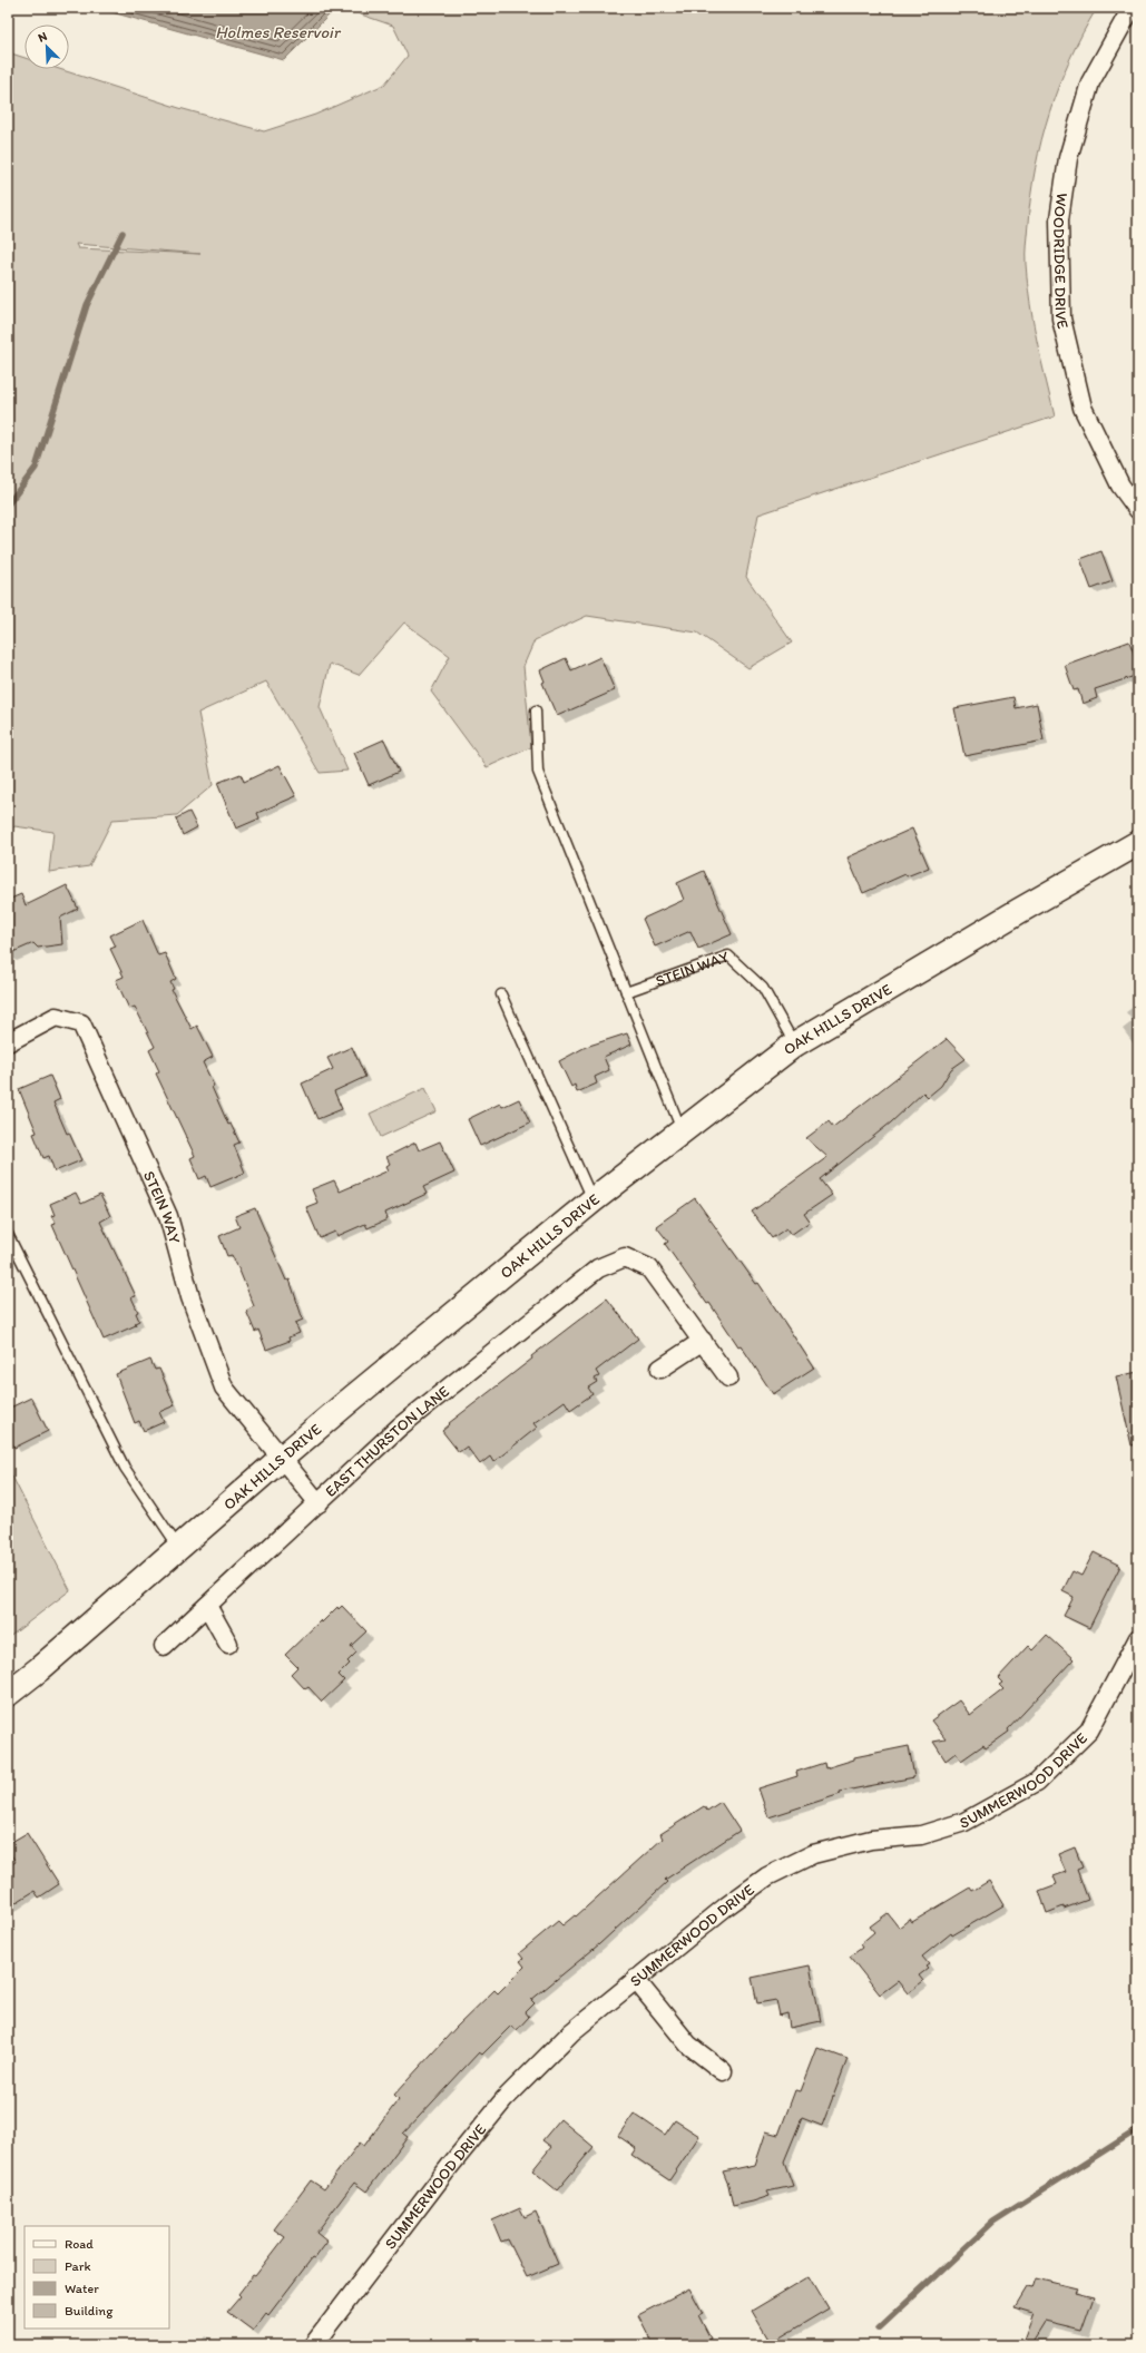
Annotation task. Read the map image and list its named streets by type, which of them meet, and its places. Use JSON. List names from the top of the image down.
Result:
{
  "streets": {
    "main road": ["OAK HILLS DRIVE"],
    "street": [
      "WOODRIDGE DRIVE",
      "STEIN WAY",
      "EAST THURSTON LANE",
      "SUMMERWOOD DRIVE"
    ]
  },
  "crossings": [
    ["STEIN WAY", "OAK HILLS DRIVE"]
  ],
  "water": ["Holmes Reservoir"],
  "legend": [
    "Road",
    "Park",
    "Water",
    "Building"
  ],
  "north": "top left"
}
